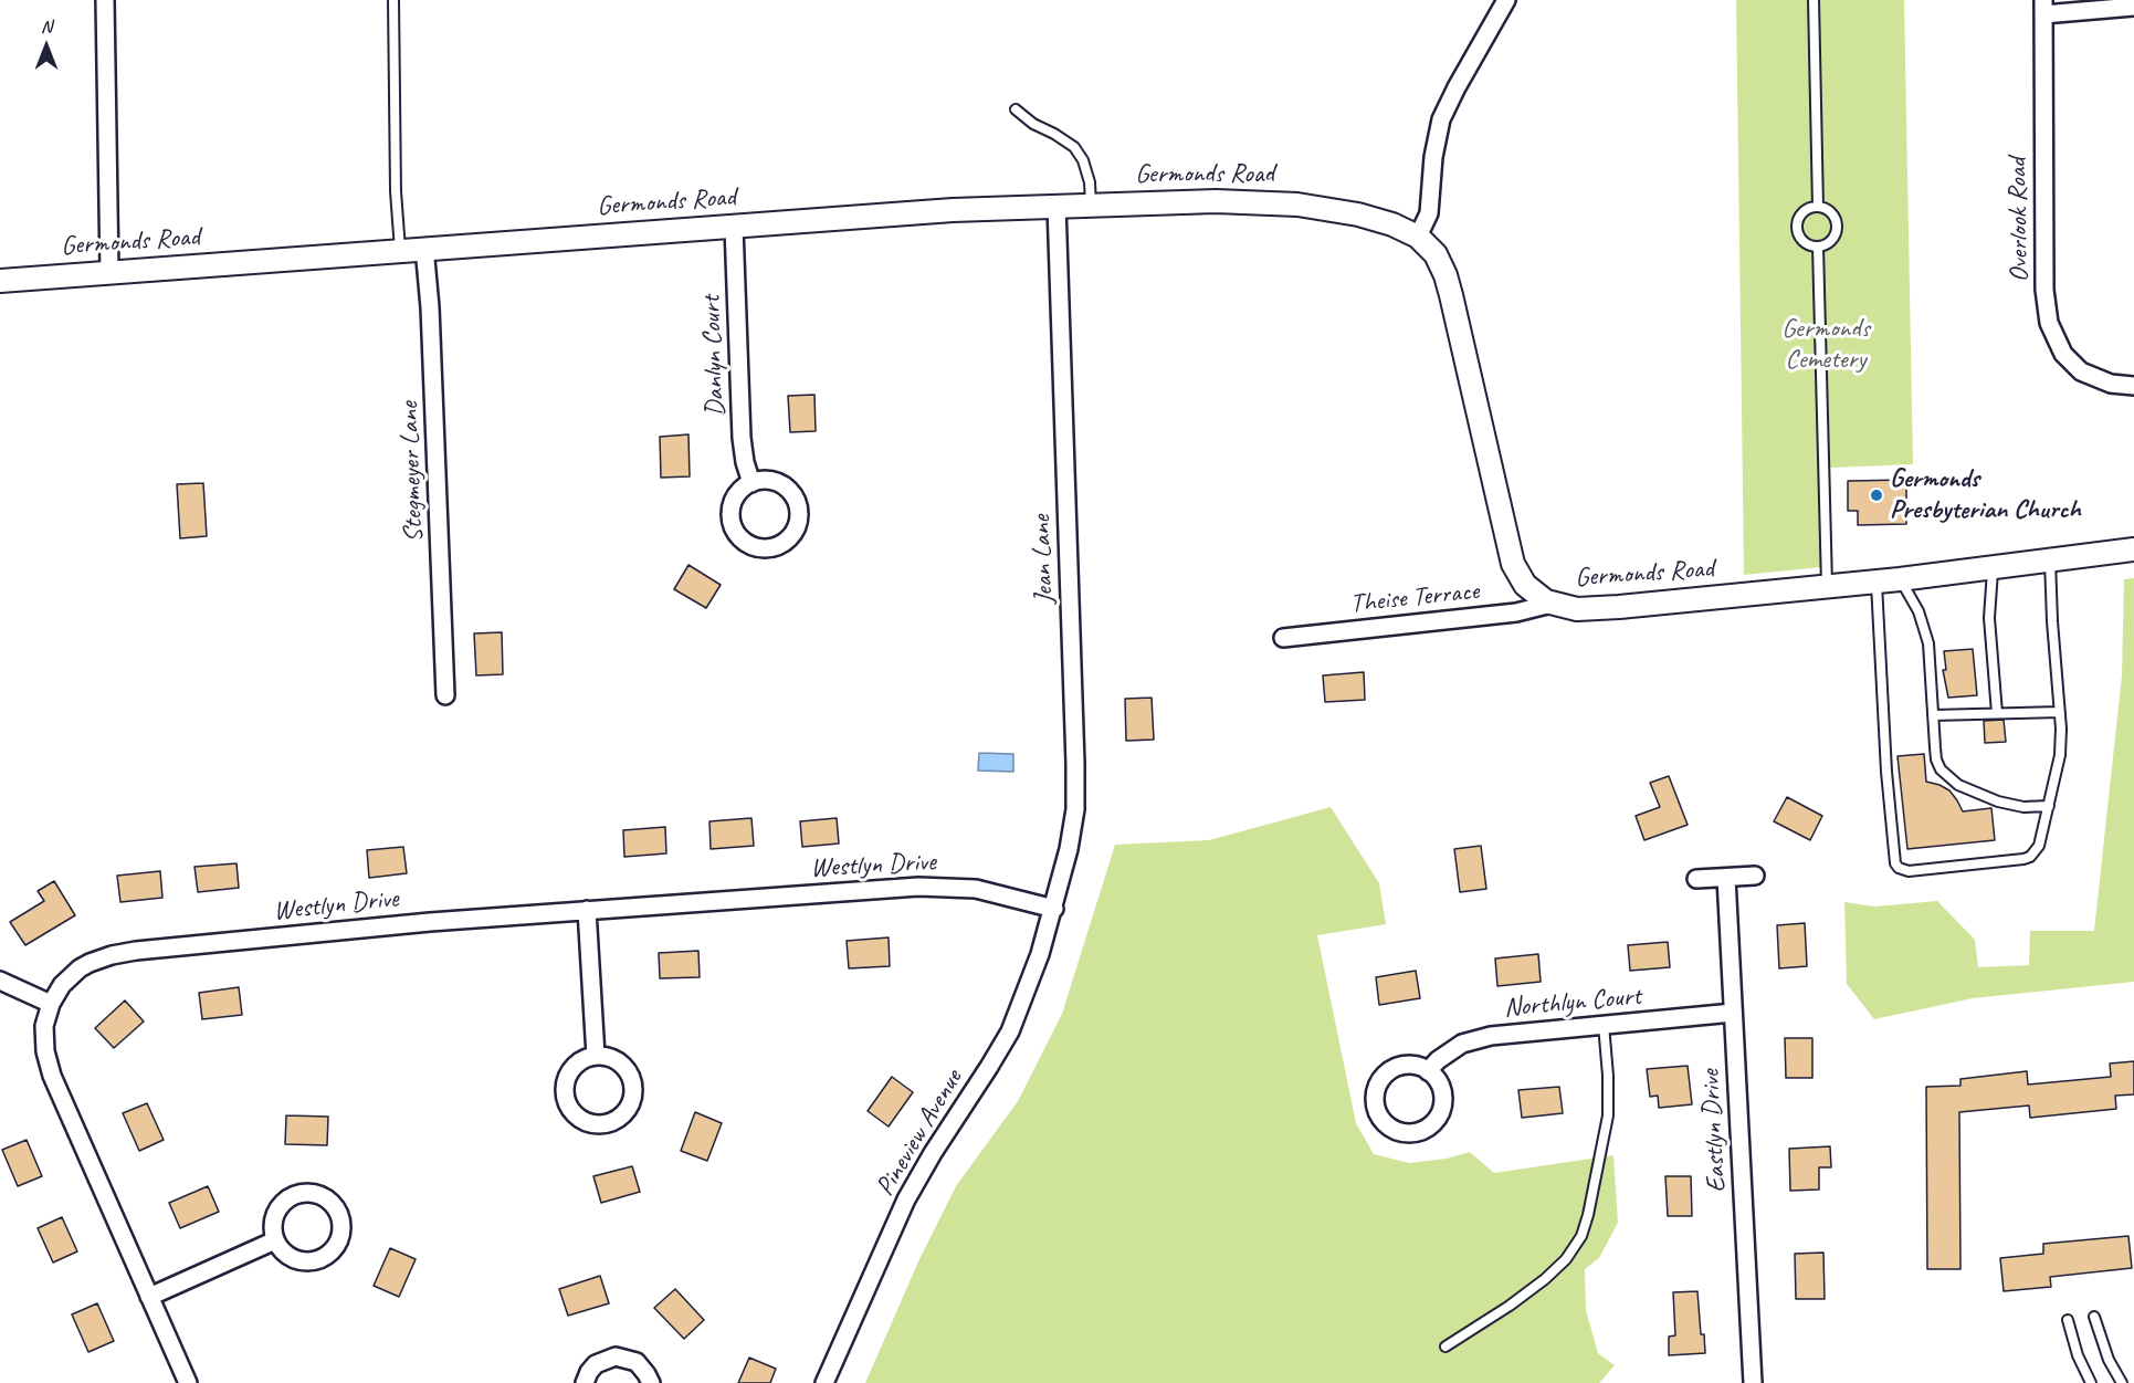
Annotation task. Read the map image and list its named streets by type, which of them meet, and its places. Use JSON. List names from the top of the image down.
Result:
{
  "streets": {
    "street": [
      "Germonds Road",
      "Overlook Road",
      "Danlyn Court",
      "Stegmeyer Lane",
      "Jean Lane",
      "Theise Terrace",
      "Westlyn Drive",
      "Northlyn Court",
      "Eastlyn Drive",
      "Pineview Avenue"
    ]
  },
  "crossings": [
    ["Germonds Road", "Danlyn Court"],
    ["Germonds Road", "Stegmeyer Lane"],
    ["Germonds Road", "Jean Lane"],
    ["Germonds Road", "Theise Terrace"],
    ["Jean Lane", "Westlyn Drive"],
    ["Jean Lane", "Pineview Avenue"],
    ["Westlyn Drive", "Pineview Avenue"],
    ["Northlyn Court", "Eastlyn Drive"]
  ],
  "parks": ["Germonds Cemetery"],
  "places": ["Germonds Presbyterian Church"],
  "north": "top"
}
